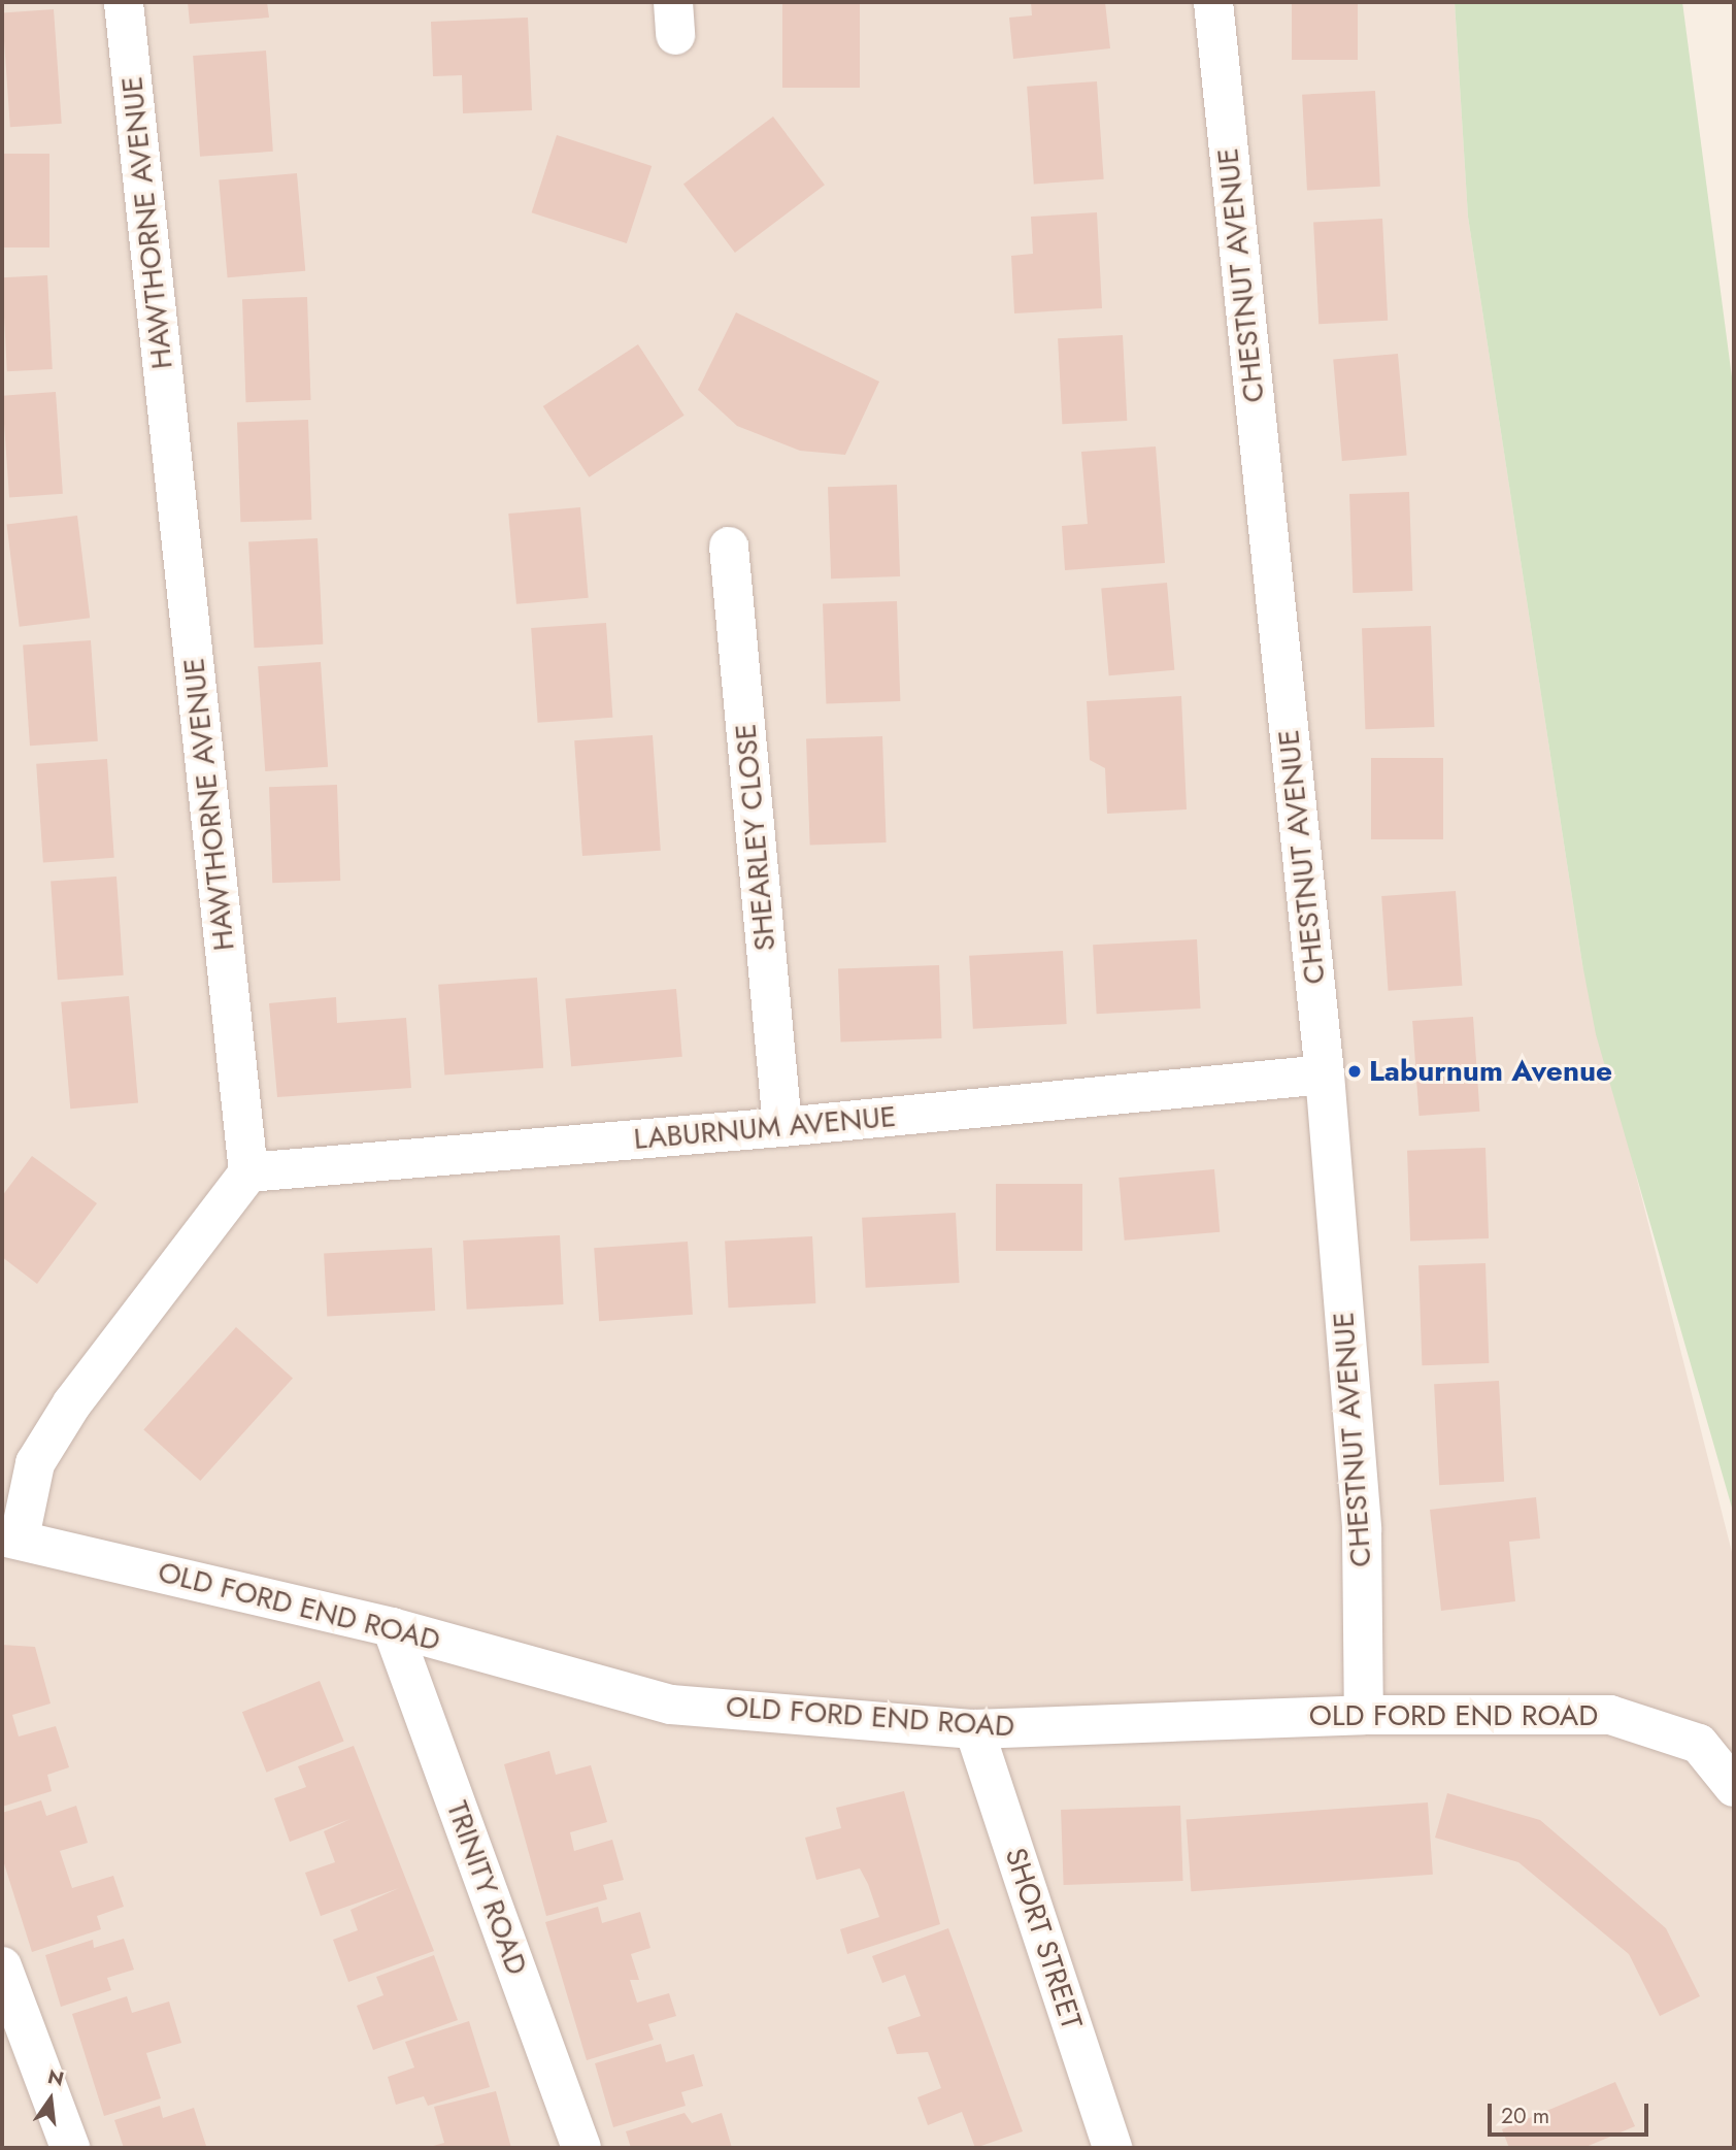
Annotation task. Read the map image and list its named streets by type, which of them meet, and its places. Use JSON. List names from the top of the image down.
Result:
{
  "streets": {
    "street": [
      "HAWTHORNE AVENUE",
      "CHESTNUT AVENUE",
      "SHEARLEY CLOSE",
      "LABURNUM AVENUE",
      "OLD FORD END ROAD",
      "TRINITY ROAD",
      "SHORT STREET"
    ]
  },
  "crossings": [
    ["HAWTHORNE AVENUE", "LABURNUM AVENUE"],
    ["CHESTNUT AVENUE", "LABURNUM AVENUE"],
    ["CHESTNUT AVENUE", "OLD FORD END ROAD"],
    ["SHEARLEY CLOSE", "LABURNUM AVENUE"],
    ["OLD FORD END ROAD", "TRINITY ROAD"],
    ["OLD FORD END ROAD", "SHORT STREET"]
  ],
  "places": ["Laburnum Avenue"],
  "scale_bar": "20 m",
  "north": "top"
}
